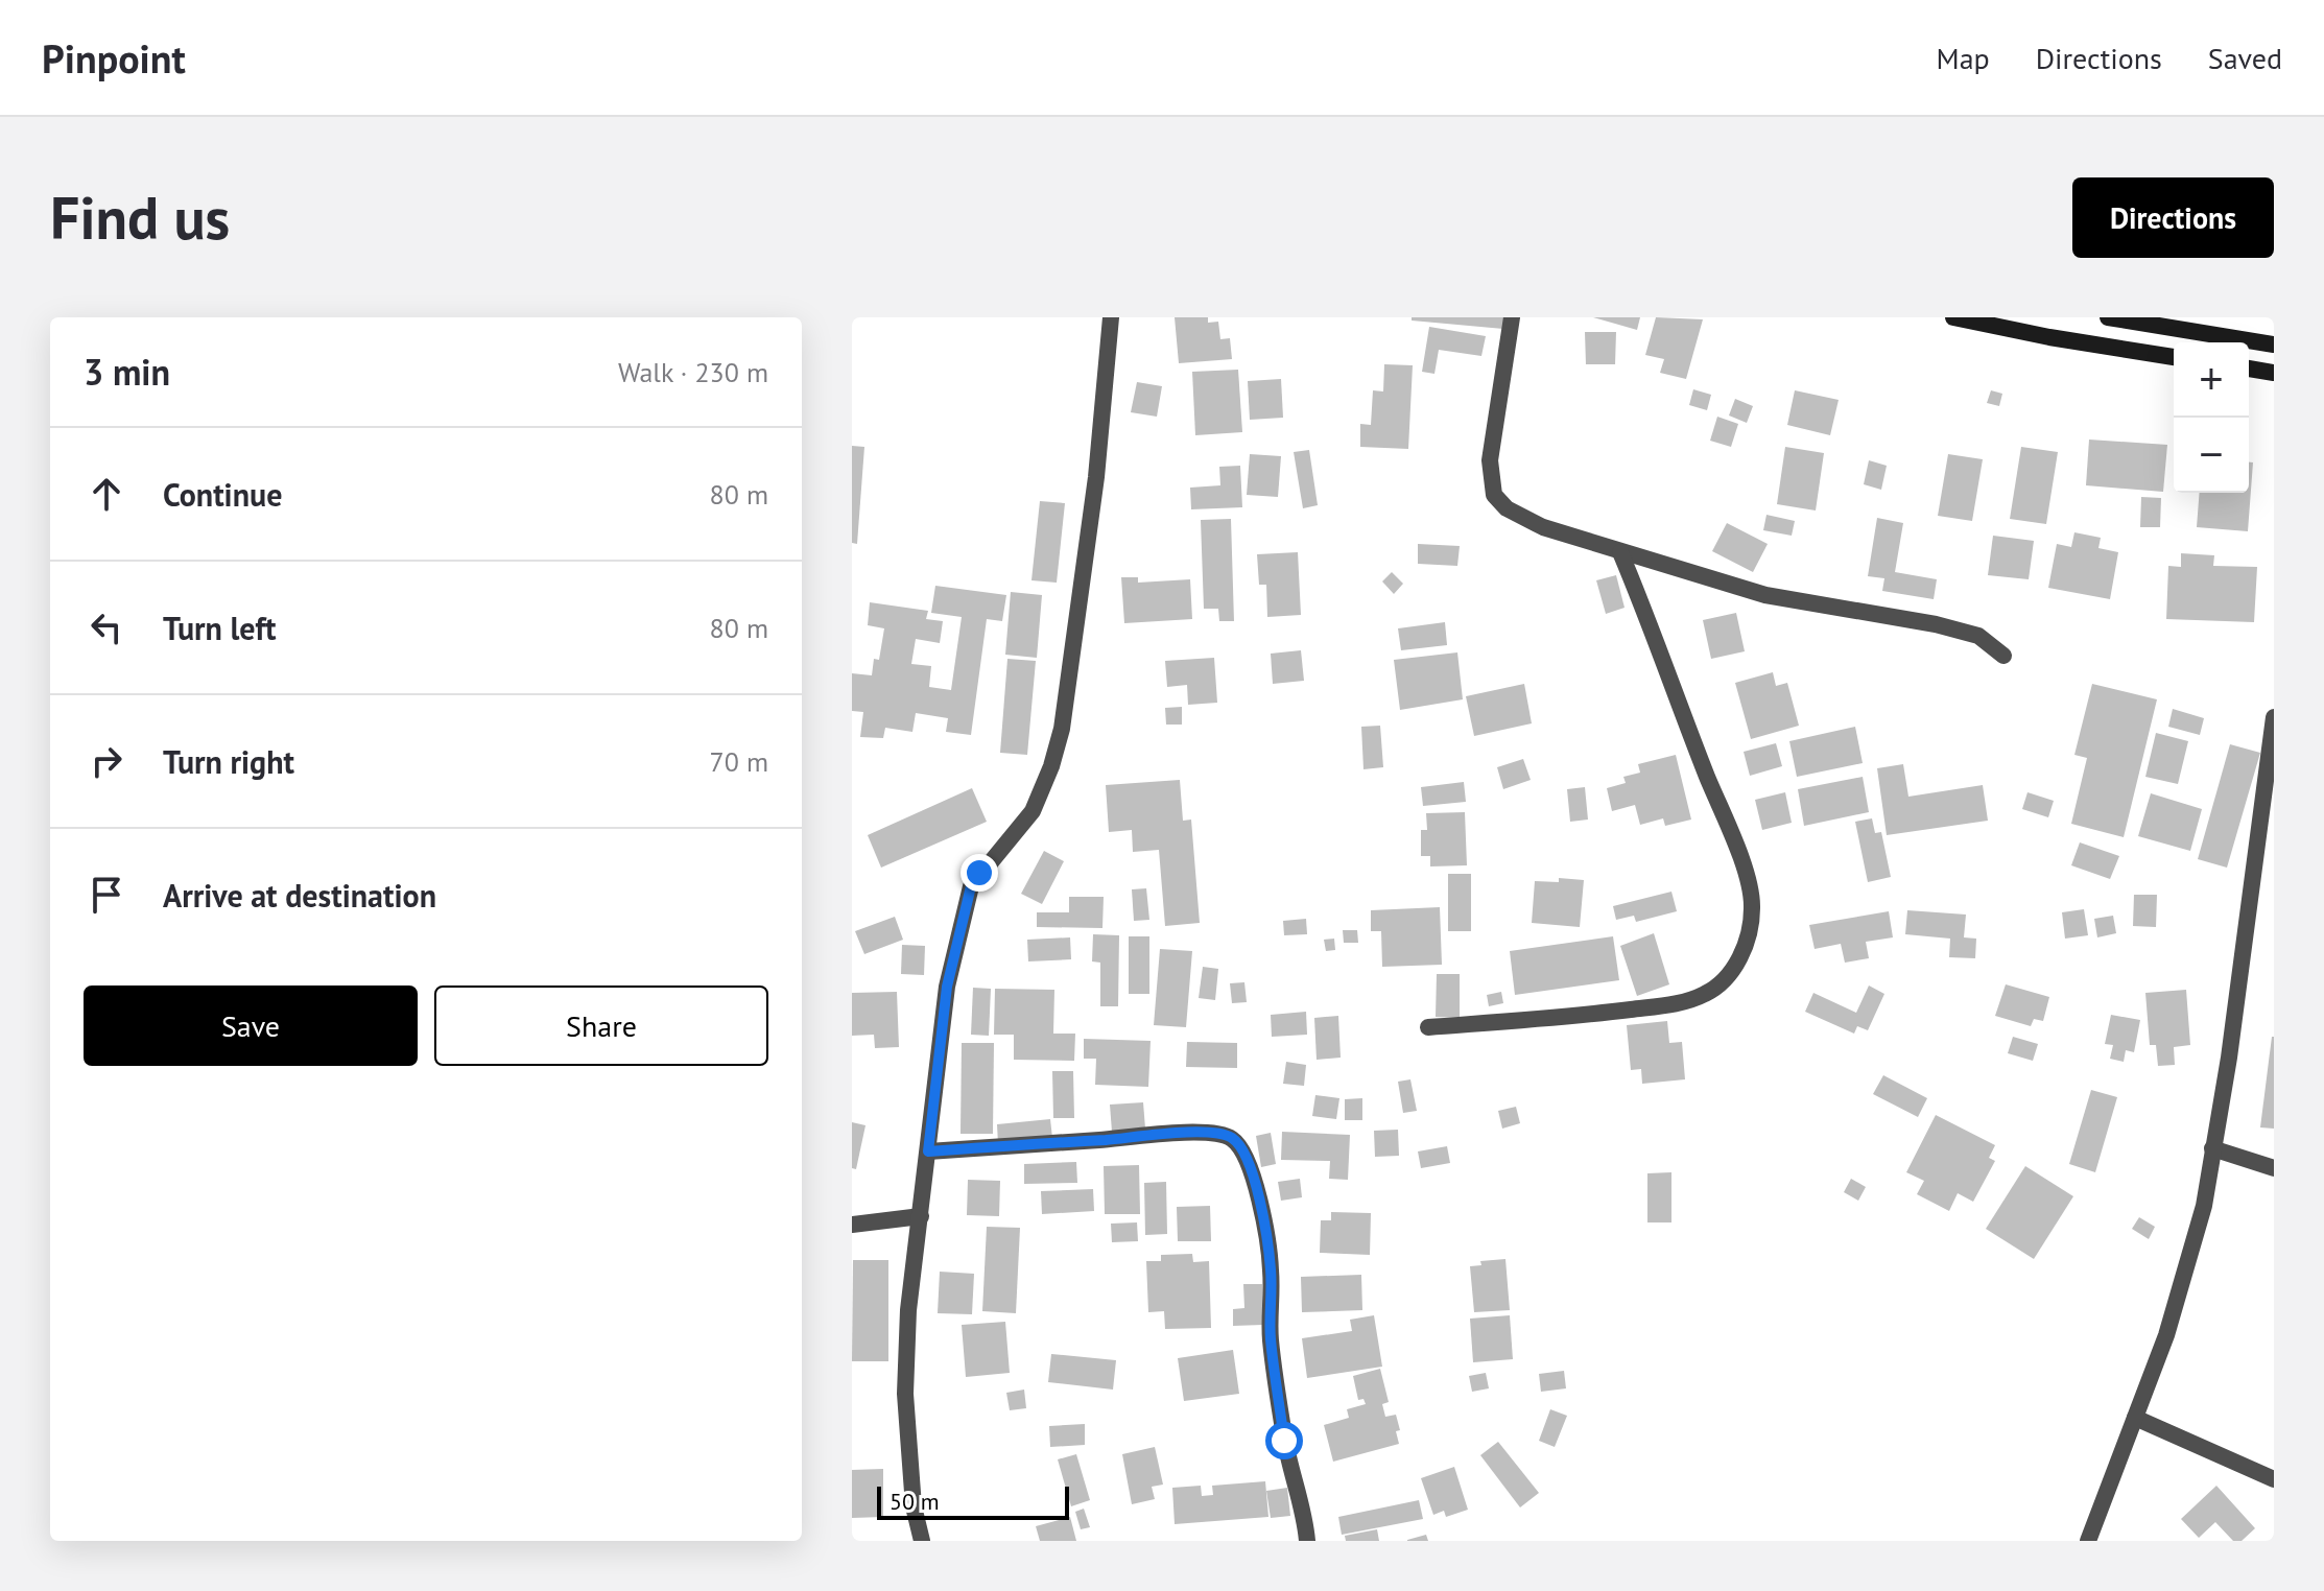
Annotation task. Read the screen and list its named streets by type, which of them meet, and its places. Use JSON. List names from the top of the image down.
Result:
{
  "scale_bar": "50 m",
  "page": {
    "header": "Pinpoint",
    "nav": ["Map", "Directions", "Saved"],
    "buttons": [
      "Directions",
      ["Save", "Share"]
    ],
    "title": "Find us",
    "heading": ["3 min", "Walk · 230 m"],
    "map_buttons": ["+", "−"],
    "list": [
      ["Continue", "80 m"],
      ["Turn left", "80 m"],
      ["Turn right", "70 m"],
      "Arrive at destination"
    ],
    "scale": "50 m"
  }
}
